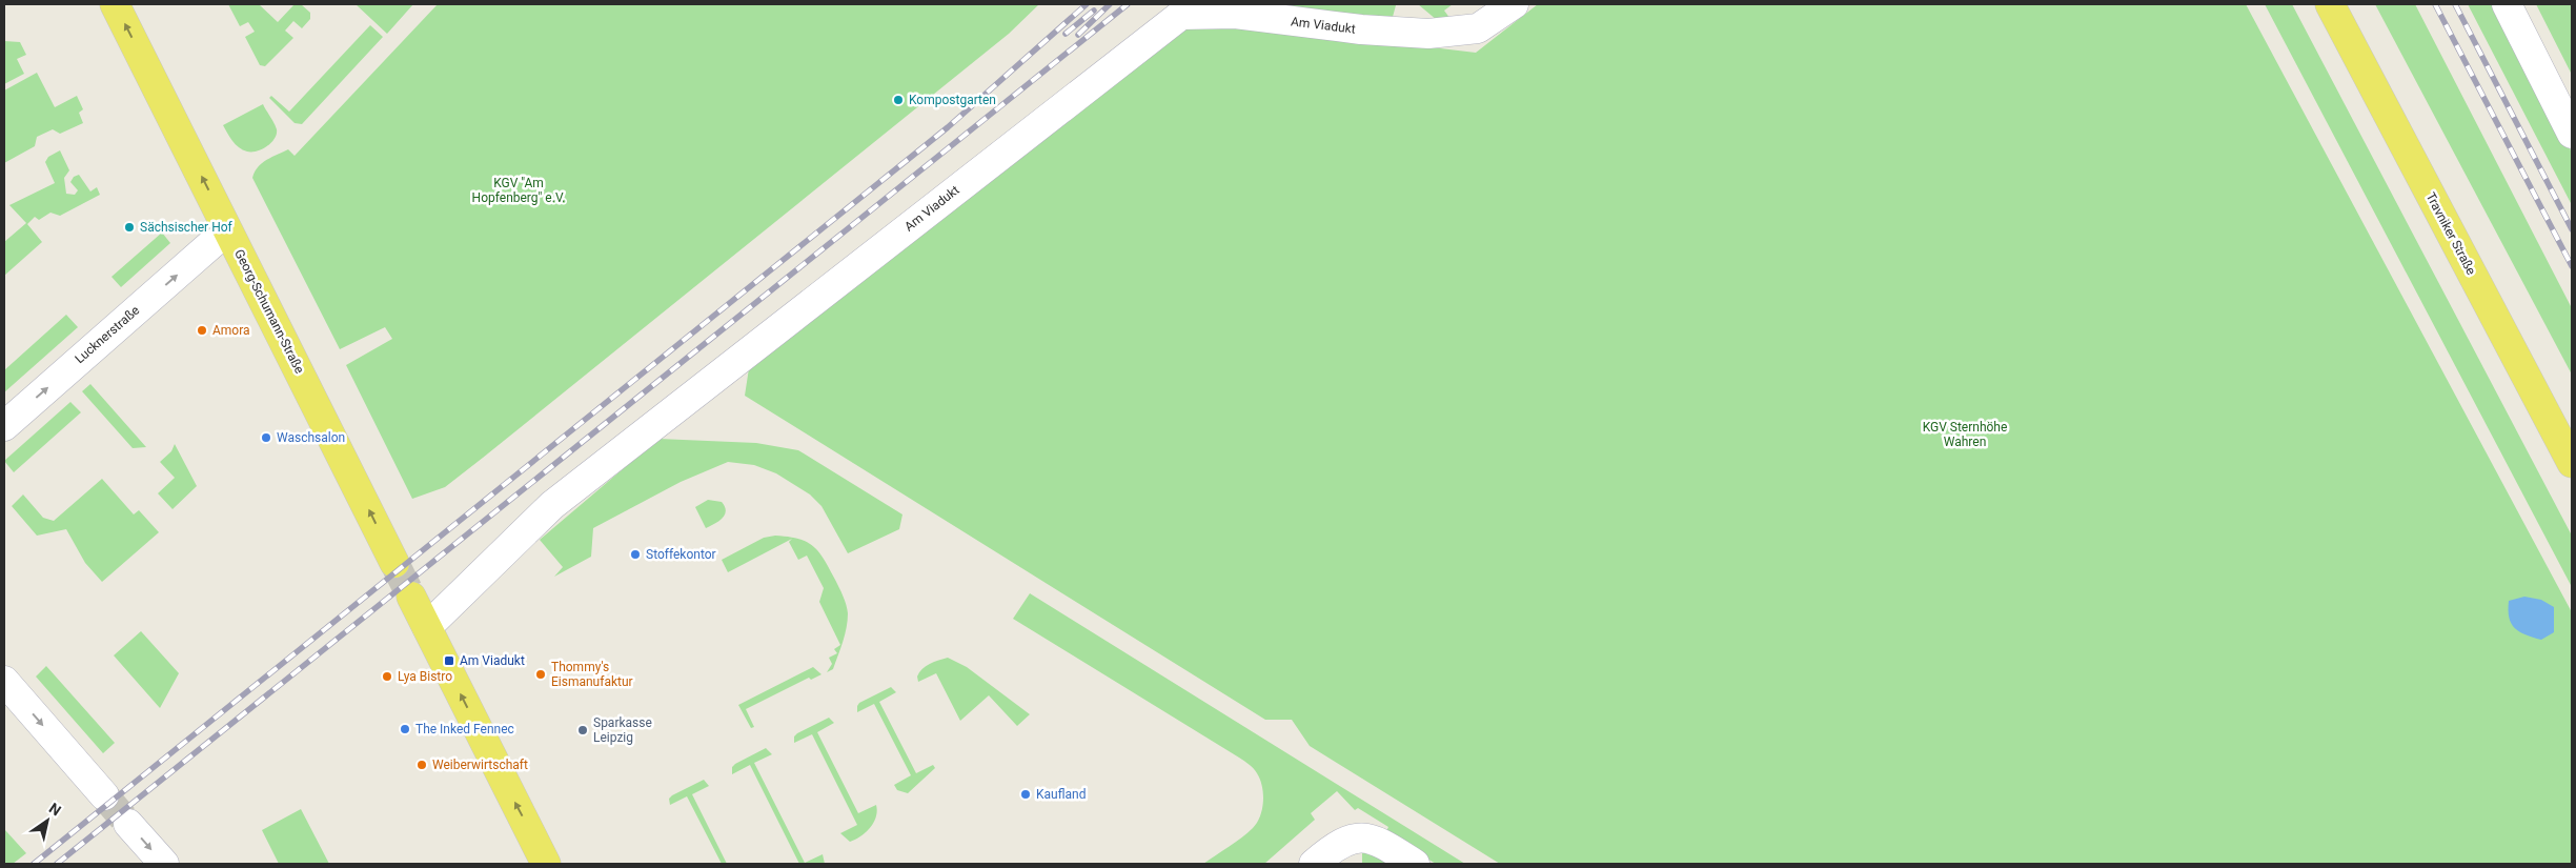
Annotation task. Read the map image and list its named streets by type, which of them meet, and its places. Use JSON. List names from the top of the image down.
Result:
{
  "streets": {
    "main road": ["Travniker Straße", "Georg-Schumann-Straße"],
    "street": ["Am Viadukt", "Lucknerstraße"]
  },
  "one_way": ["Georg-Schumann-Straße", "Lucknerstraße"],
  "parks": ["KGV \"Am Hopfenberg\" e.V.", "KGV Sternhöhe Wahren"],
  "places": {
    "other": [
      "Kompostgarten",
      "Sächsischer Hof",
      "Amora",
      "Waschsalon",
      "Stoffekontor",
      "Thommy's Eismanufaktur",
      "Lya Bistro",
      "The Inked Fennec",
      "Sparkasse Leipzig",
      "Weiberwirtschaft",
      "Kaufland"
    ],
    "transit": ["Am Viadukt"]
  },
  "north": "top right"
}
